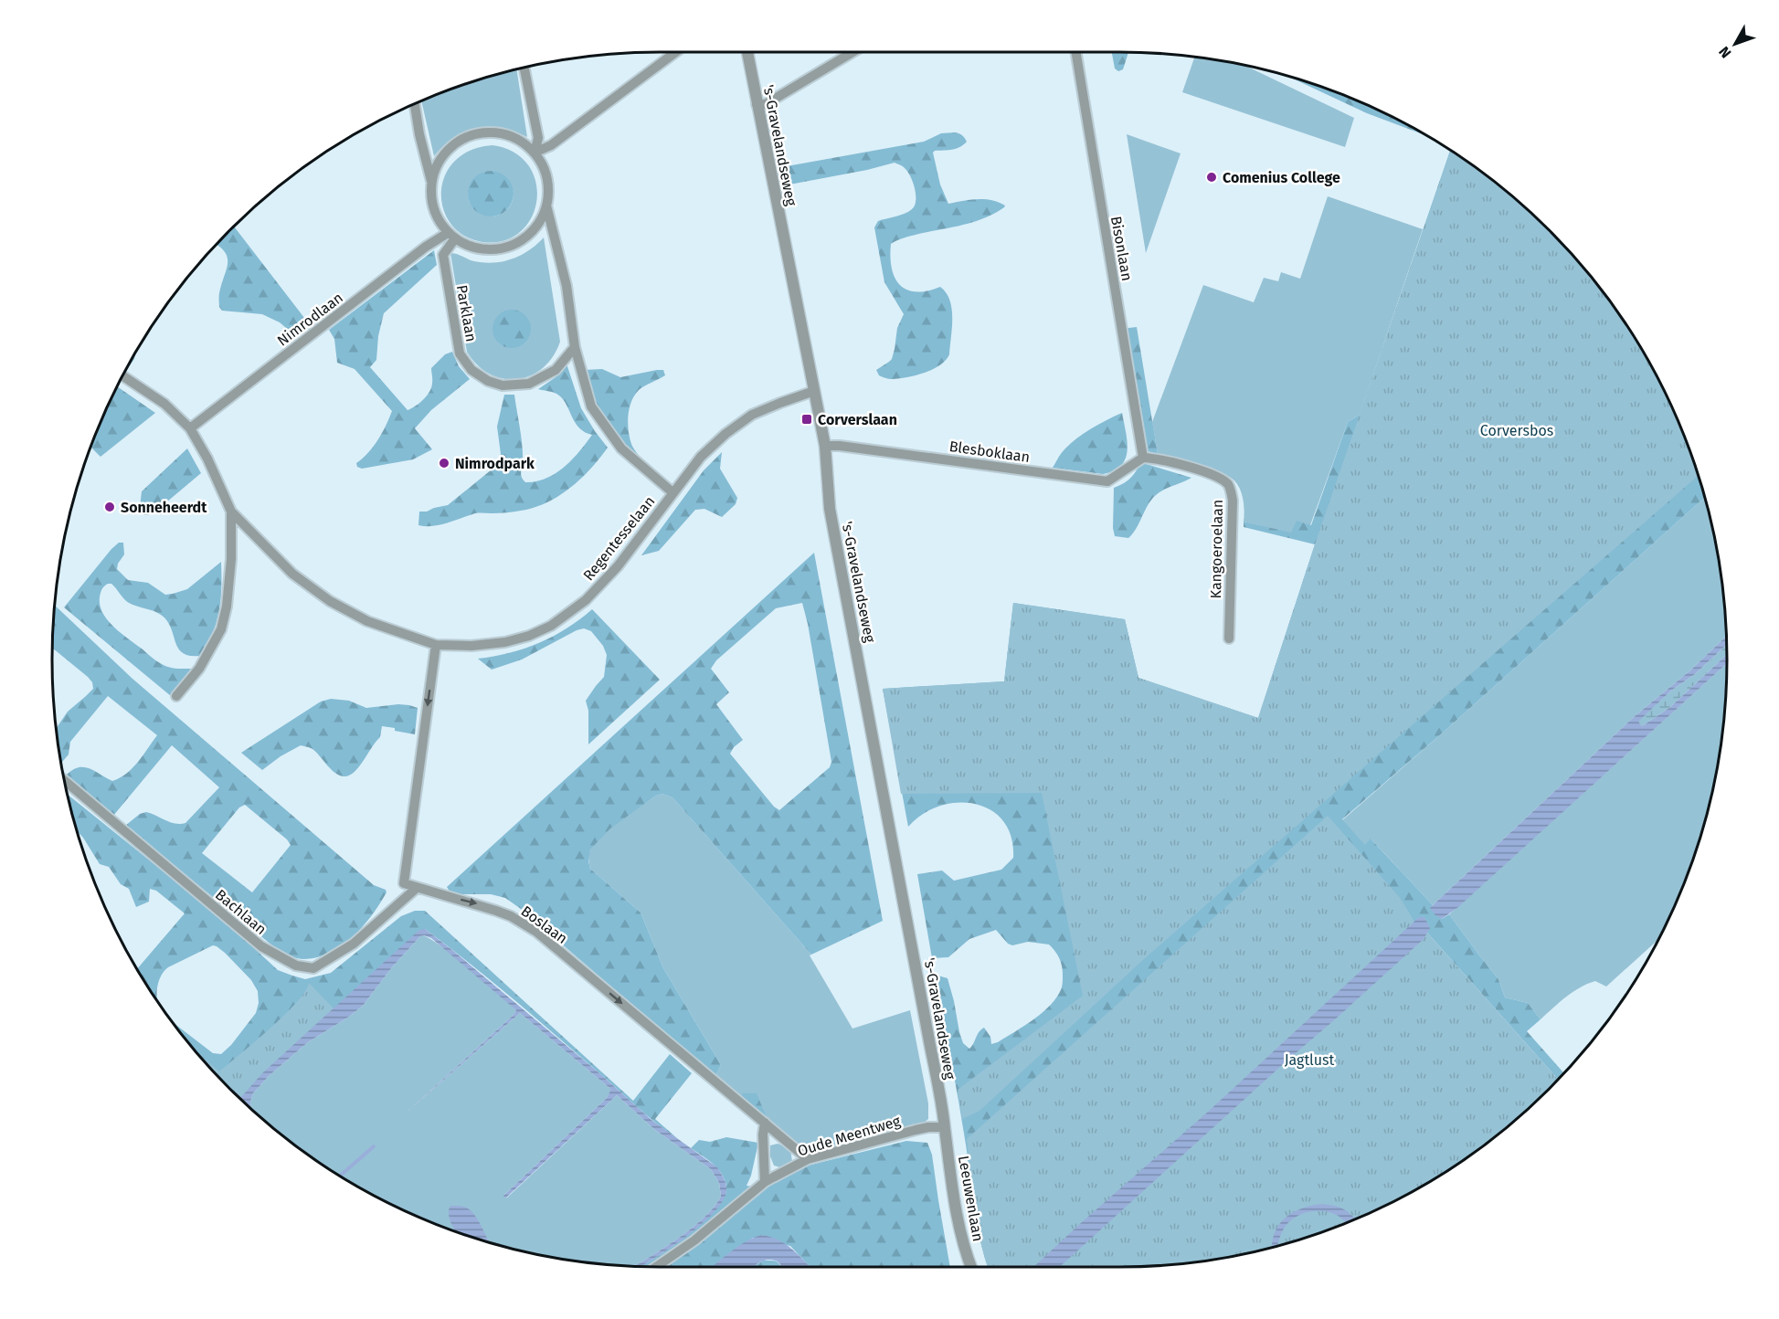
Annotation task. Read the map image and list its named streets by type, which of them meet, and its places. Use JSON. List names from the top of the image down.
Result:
{
  "streets": {
    "street": [
      "'s-Gravelandseweg",
      "Bisonlaan",
      "Parklaan",
      "Nimrodlaan",
      "Blesboklaan",
      "Regentesselaan",
      "Kangoeroelaan",
      "Bachlaan",
      "Boslaan",
      "Oude Meentweg",
      "Leeuwenlaan"
    ]
  },
  "crossings": [
    ["'s-Gravelandseweg", "Blesboklaan"],
    ["'s-Gravelandseweg", "Regentesselaan"],
    ["'s-Gravelandseweg", "Oude Meentweg"],
    ["'s-Gravelandseweg", "Leeuwenlaan"],
    ["Bisonlaan", "Blesboklaan"],
    ["Bisonlaan", "Kangoeroelaan"],
    ["Parklaan", "Nimrodlaan"],
    ["Blesboklaan", "Kangoeroelaan"],
    ["Bachlaan", "Boslaan"],
    ["Boslaan", "Oude Meentweg"],
    ["Oude Meentweg", "Leeuwenlaan"]
  ],
  "one_way": ["Boslaan"],
  "parks": ["Corversbos", "Jagtlust"],
  "places": {
    "other": ["Comenius College", "Nimrodpark", "Sonneheerdt"],
    "transit": ["Corverslaan"]
  },
  "north": "bottom left"
}
